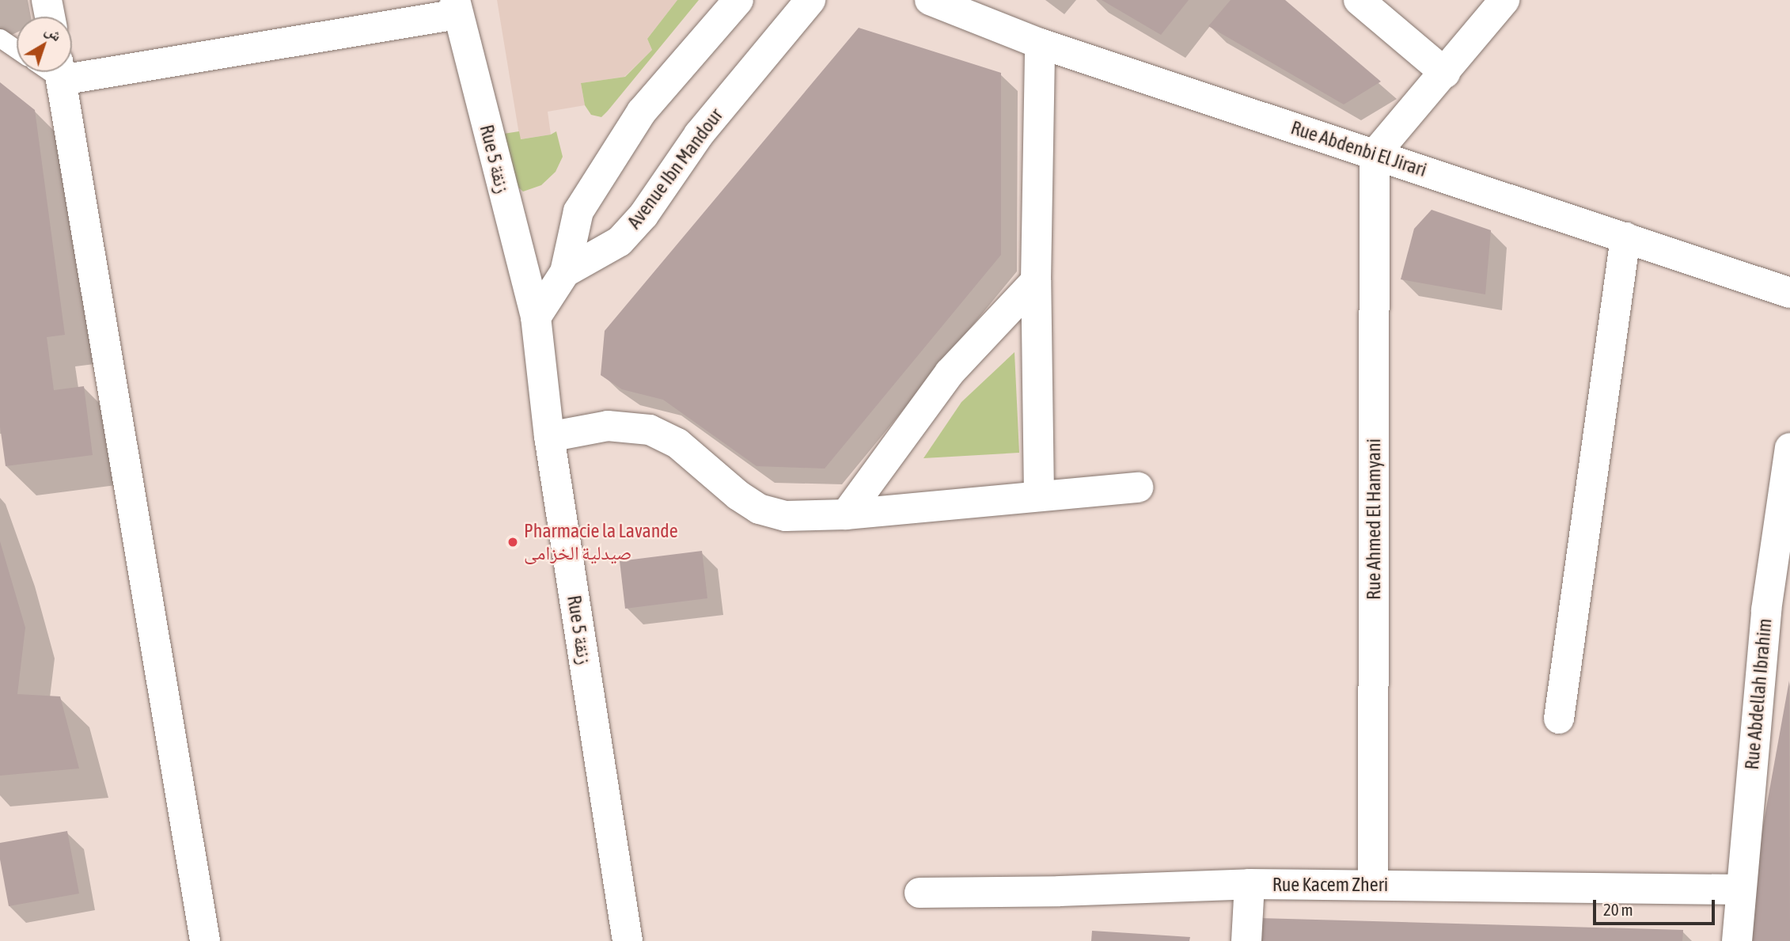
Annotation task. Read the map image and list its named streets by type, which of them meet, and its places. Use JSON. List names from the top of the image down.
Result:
{
  "streets": {
    "street": [
      "Rue Abdenbi El Jirari",
      "Rue 5 زنقة",
      "Avenue Ibn Mandour",
      "Rue Ahmed El Hamyani",
      "Rue Abdellah Ibrahim",
      "Rue Kacem Zheri"
    ]
  },
  "crossings": [
    ["Rue Abdenbi El Jirari", "Rue Ahmed El Hamyani"],
    ["Rue Ahmed El Hamyani", "Rue Kacem Zheri"],
    ["Rue Abdellah Ibrahim", "Rue Kacem Zheri"]
  ],
  "places": ["Pharmacie la Lavande صيدلية الخزامى"],
  "scale_bar": "20 m",
  "north": "top right"
}
